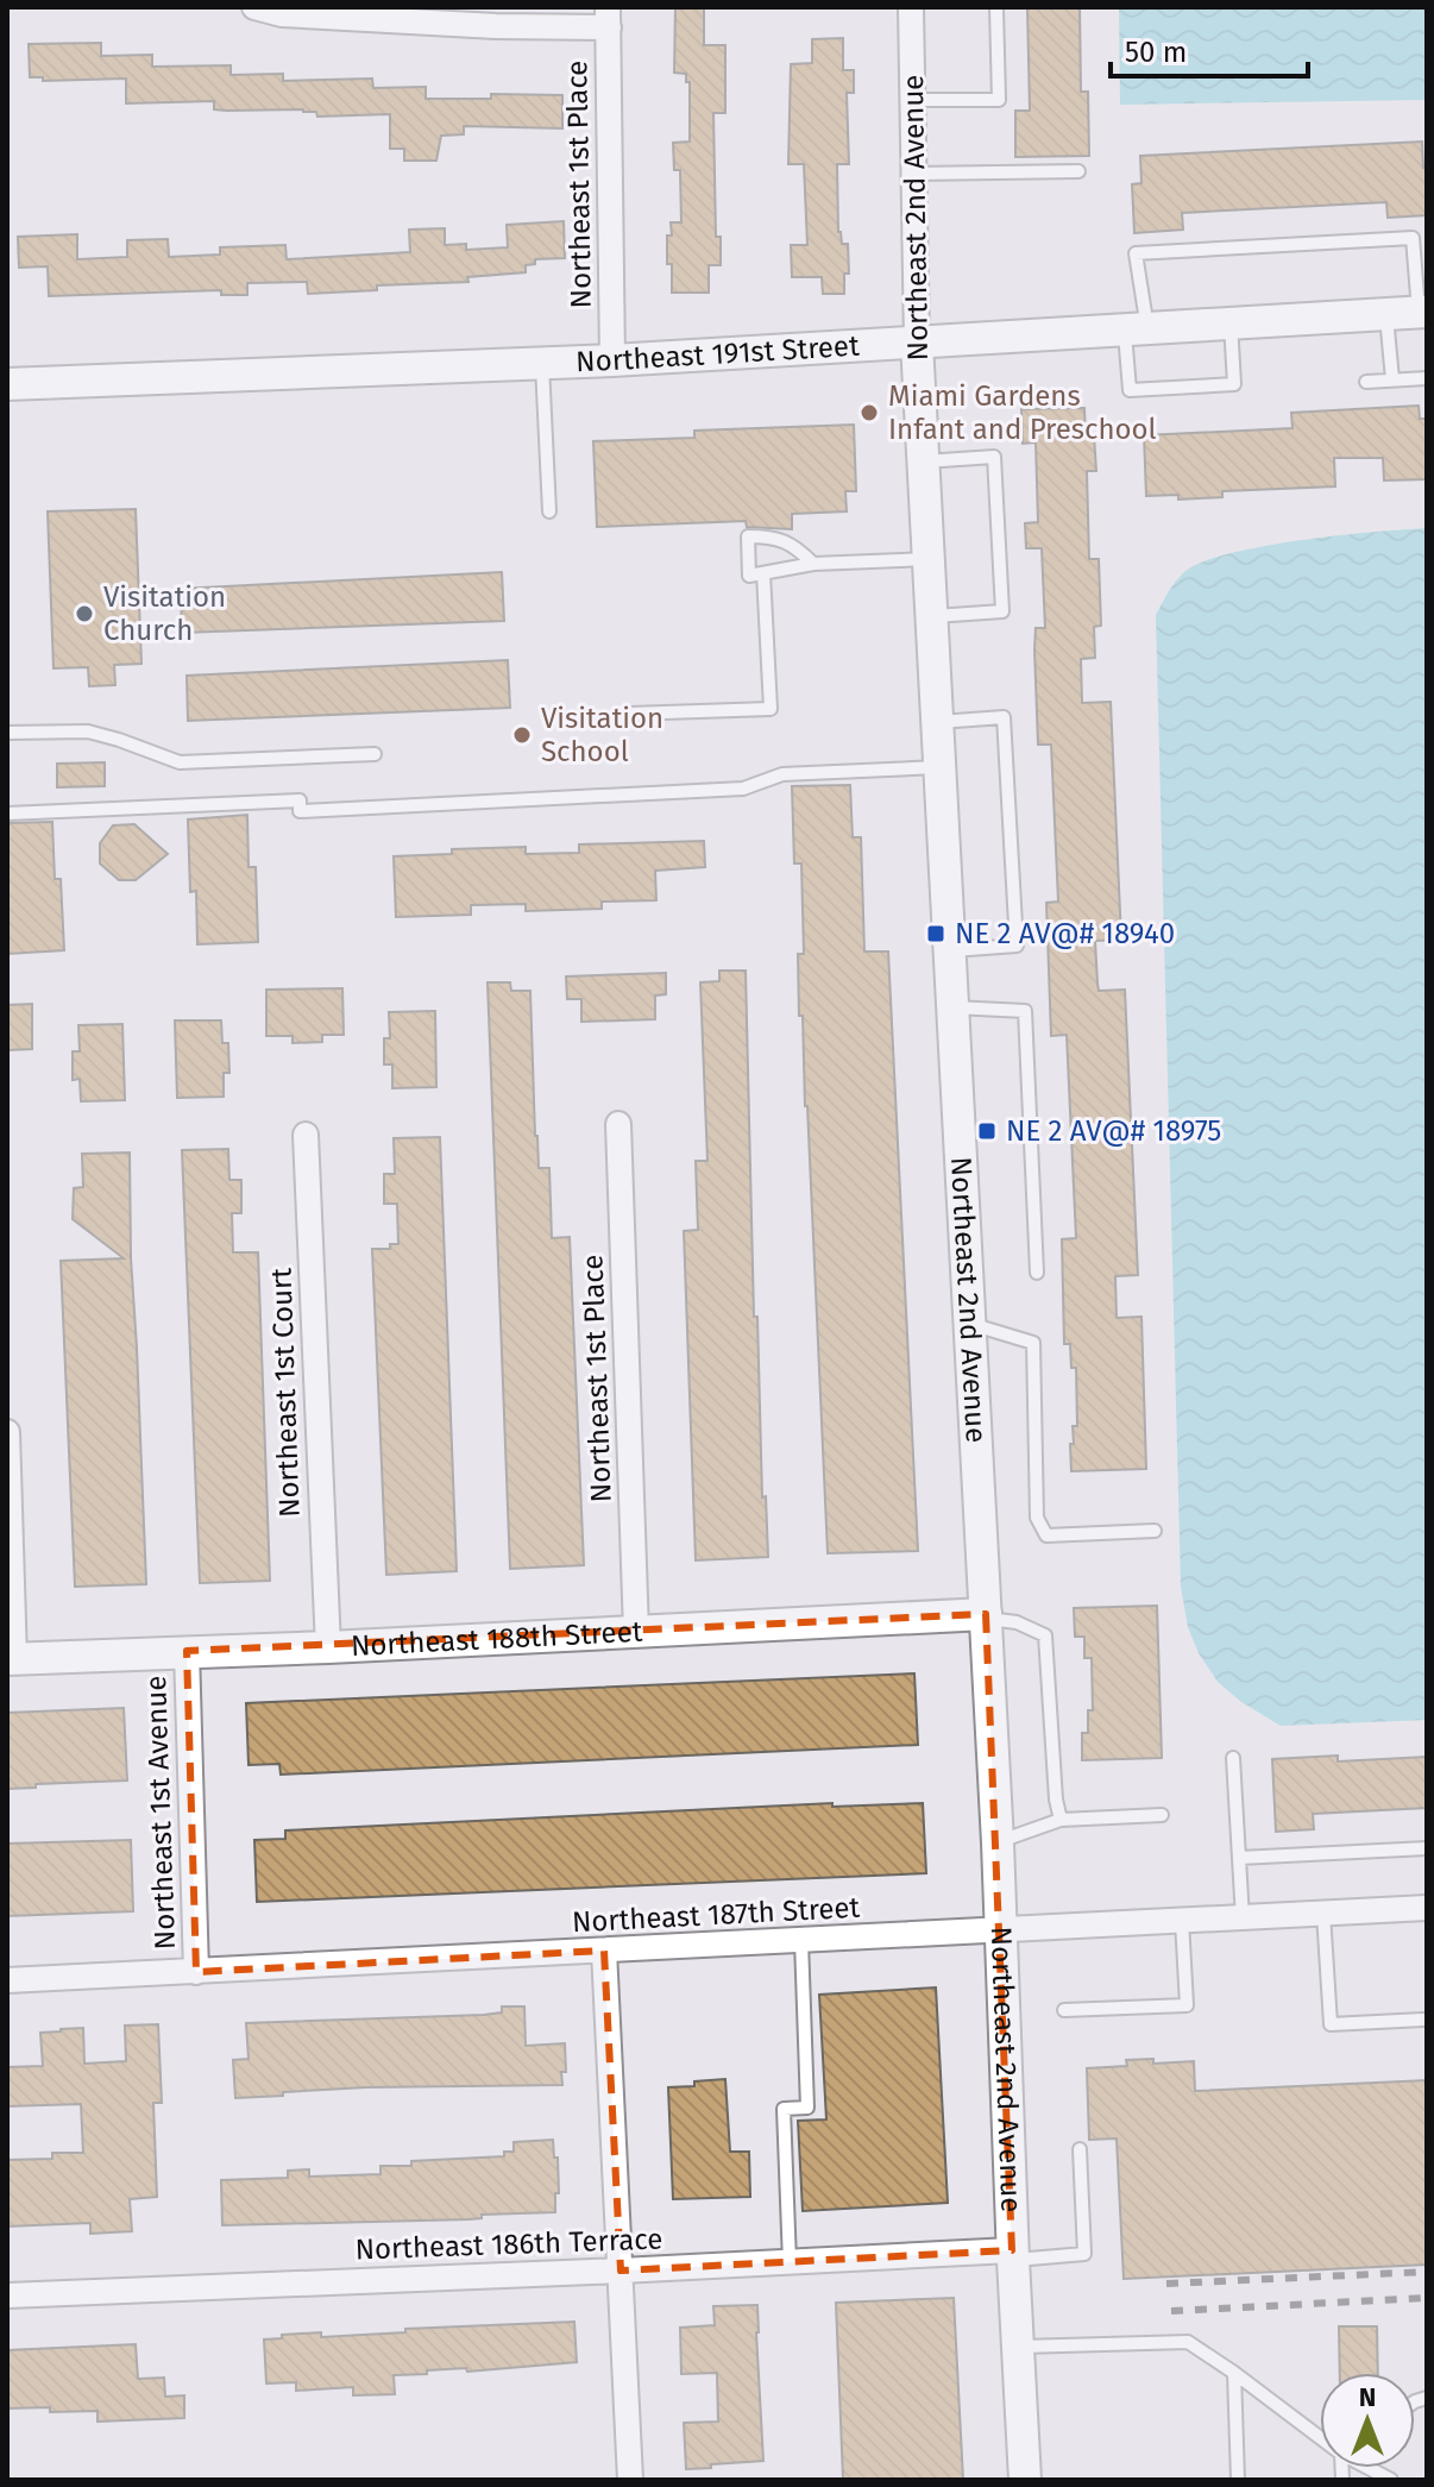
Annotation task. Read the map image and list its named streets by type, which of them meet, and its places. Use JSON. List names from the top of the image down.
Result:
{
  "streets": {
    "street": [
      "Northeast 1st Place",
      "Northeast 2nd Avenue",
      "Northeast 191st Street",
      "Northeast 1st Court",
      "Northeast 188th Street",
      "Northeast 1st Avenue",
      "Northeast 187th Street",
      "Northeast 186th Terrace"
    ]
  },
  "crossings": [
    ["Northeast 1st Place", "Northeast 191st Street"],
    ["Northeast 1st Place", "Northeast 188th Street"],
    ["Northeast 2nd Avenue", "Northeast 191st Street"],
    ["Northeast 2nd Avenue", "Northeast 188th Street"],
    ["Northeast 2nd Avenue", "Northeast 187th Street"],
    ["Northeast 2nd Avenue", "Northeast 186th Terrace"],
    ["Northeast 1st Court", "Northeast 188th Street"],
    ["Northeast 188th Street", "Northeast 1st Avenue"],
    ["Northeast 1st Avenue", "Northeast 187th Street"]
  ],
  "places": {
    "other": ["Miami Gardens Infant and Preschool", "Visitation Church", "Visitation School"],
    "transit": ["NE 2 AV@# 18940", "NE 2 AV@# 18975"]
  },
  "scale_bar": "50 m",
  "north": "top"
}
